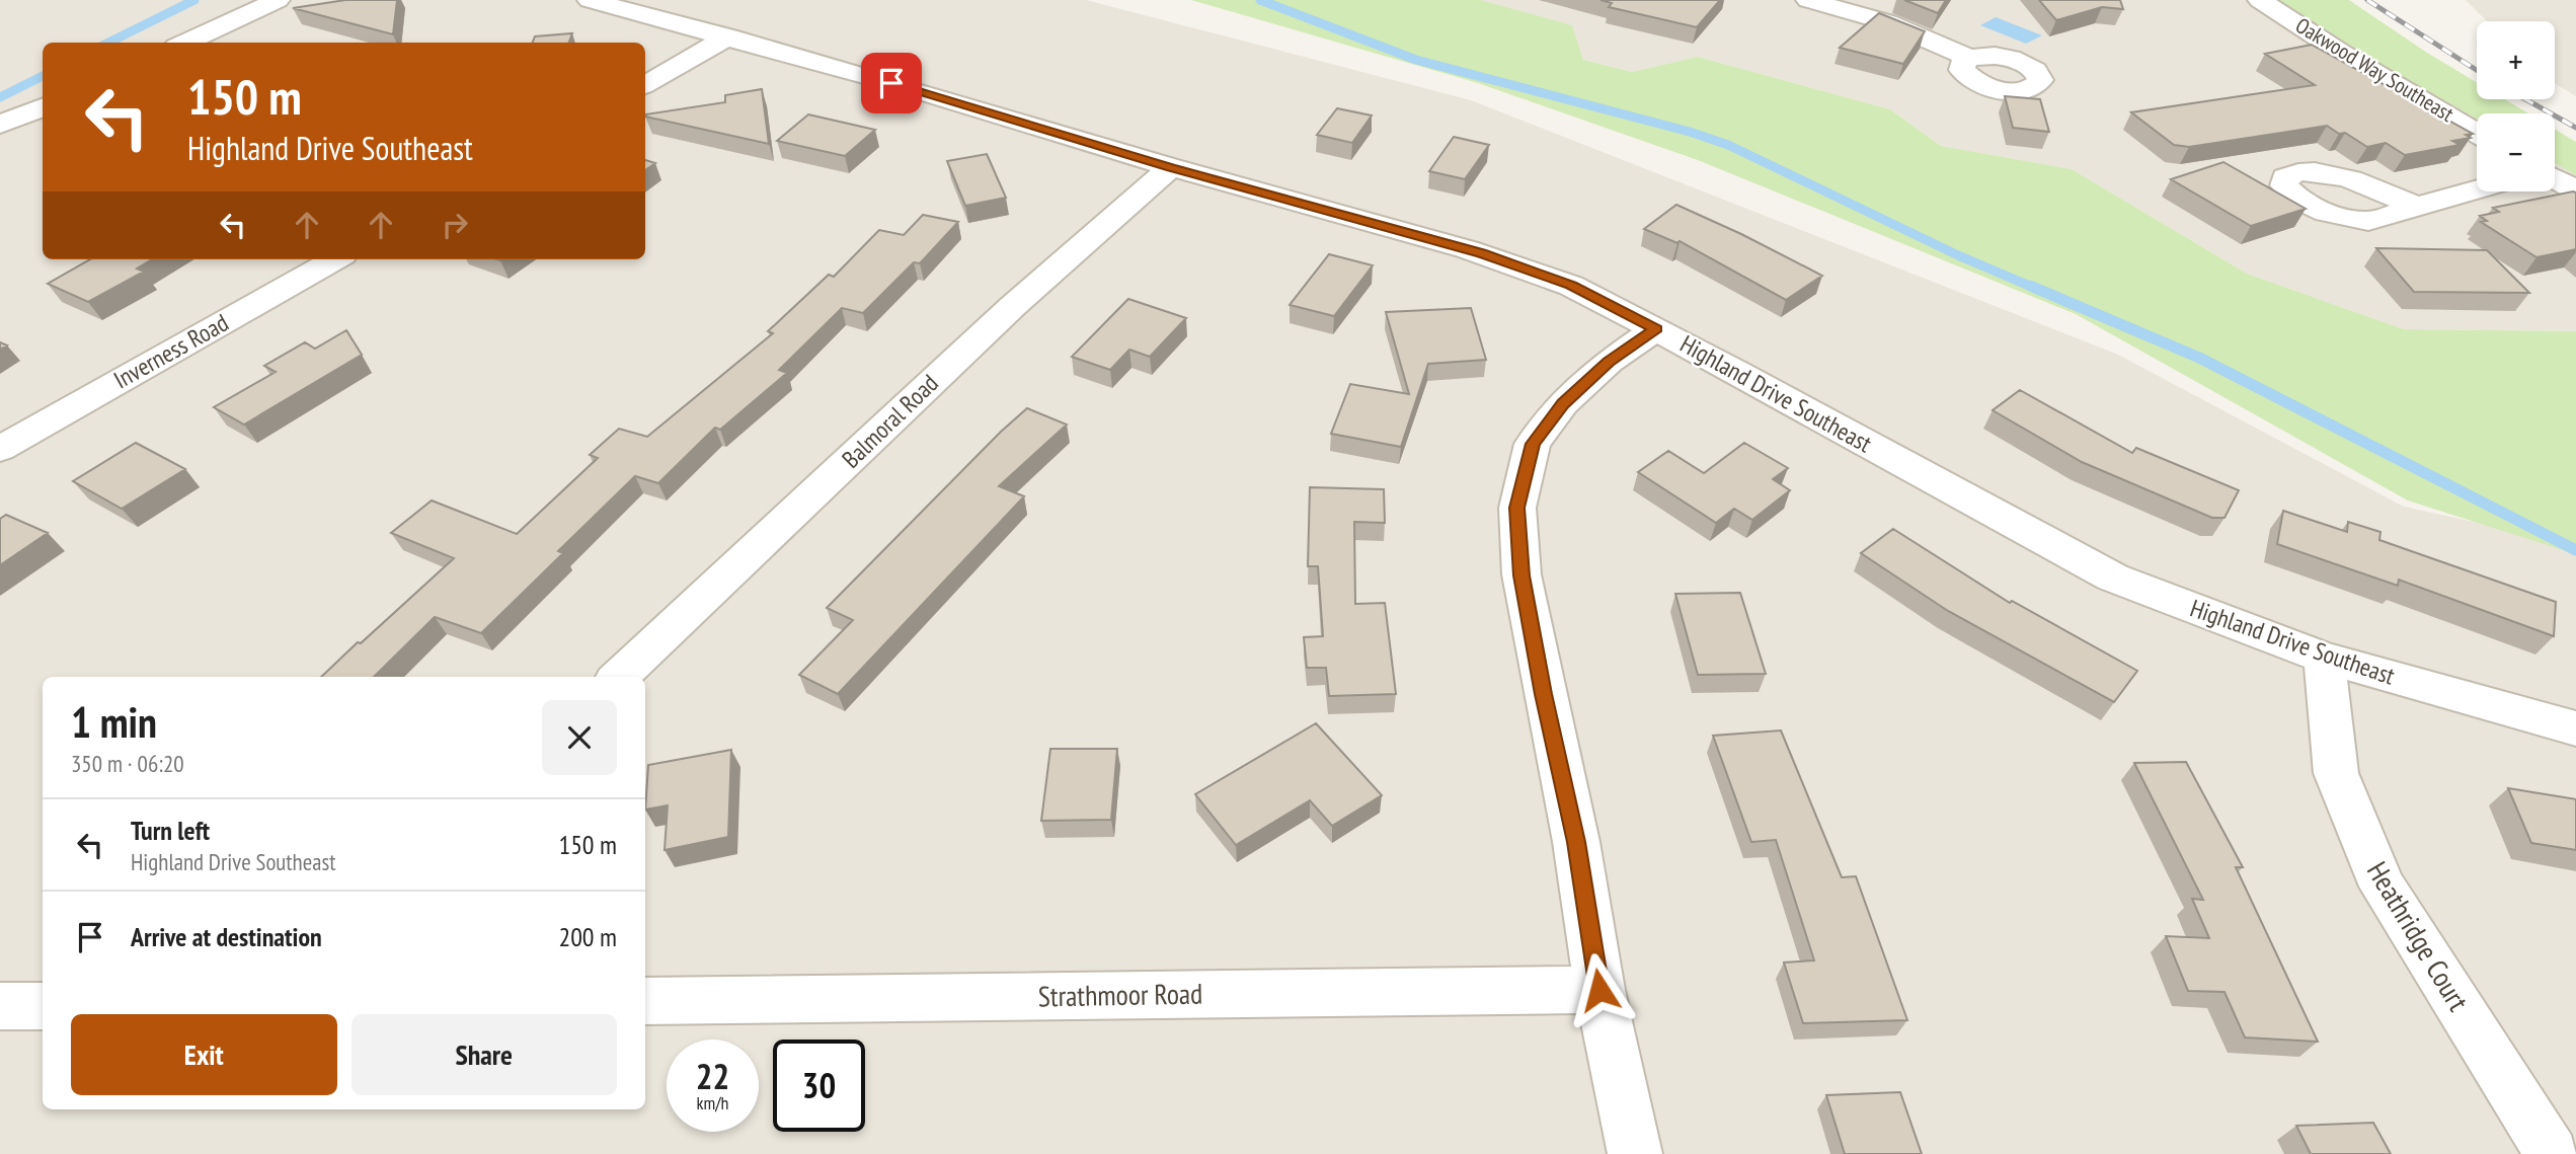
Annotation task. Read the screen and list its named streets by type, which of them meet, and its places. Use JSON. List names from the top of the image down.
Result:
{
  "streets": {
    "street": [
      "Oakwood Way Southeast",
      "Inverness Road",
      "Highland Drive Southeast",
      "Balmoral Road",
      "Heathridge Court",
      "Strathmoor Road"
    ]
  },
  "crossings": [
    ["Highland Drive Southeast", "Balmoral Road"],
    ["Highland Drive Southeast", "Heathridge Court"]
  ],
  "page": {
    "map_buttons": ["+", "−"],
    "turn": ["150 m", "Highland Drive Southeast"],
    "heading": ["1 min", "350 m · 06:20"],
    "list": [
      {
        "name": "Turn left",
        "note": "Highland Drive Southeast",
        "value": "150 m"
      },
      {
        "name": "Arrive at destination",
        "value": "200 m"
      }
    ],
    "buttons": ["Exit", "Share"],
    "speed": "22 km/h",
    "limit": "30"
  }
}
